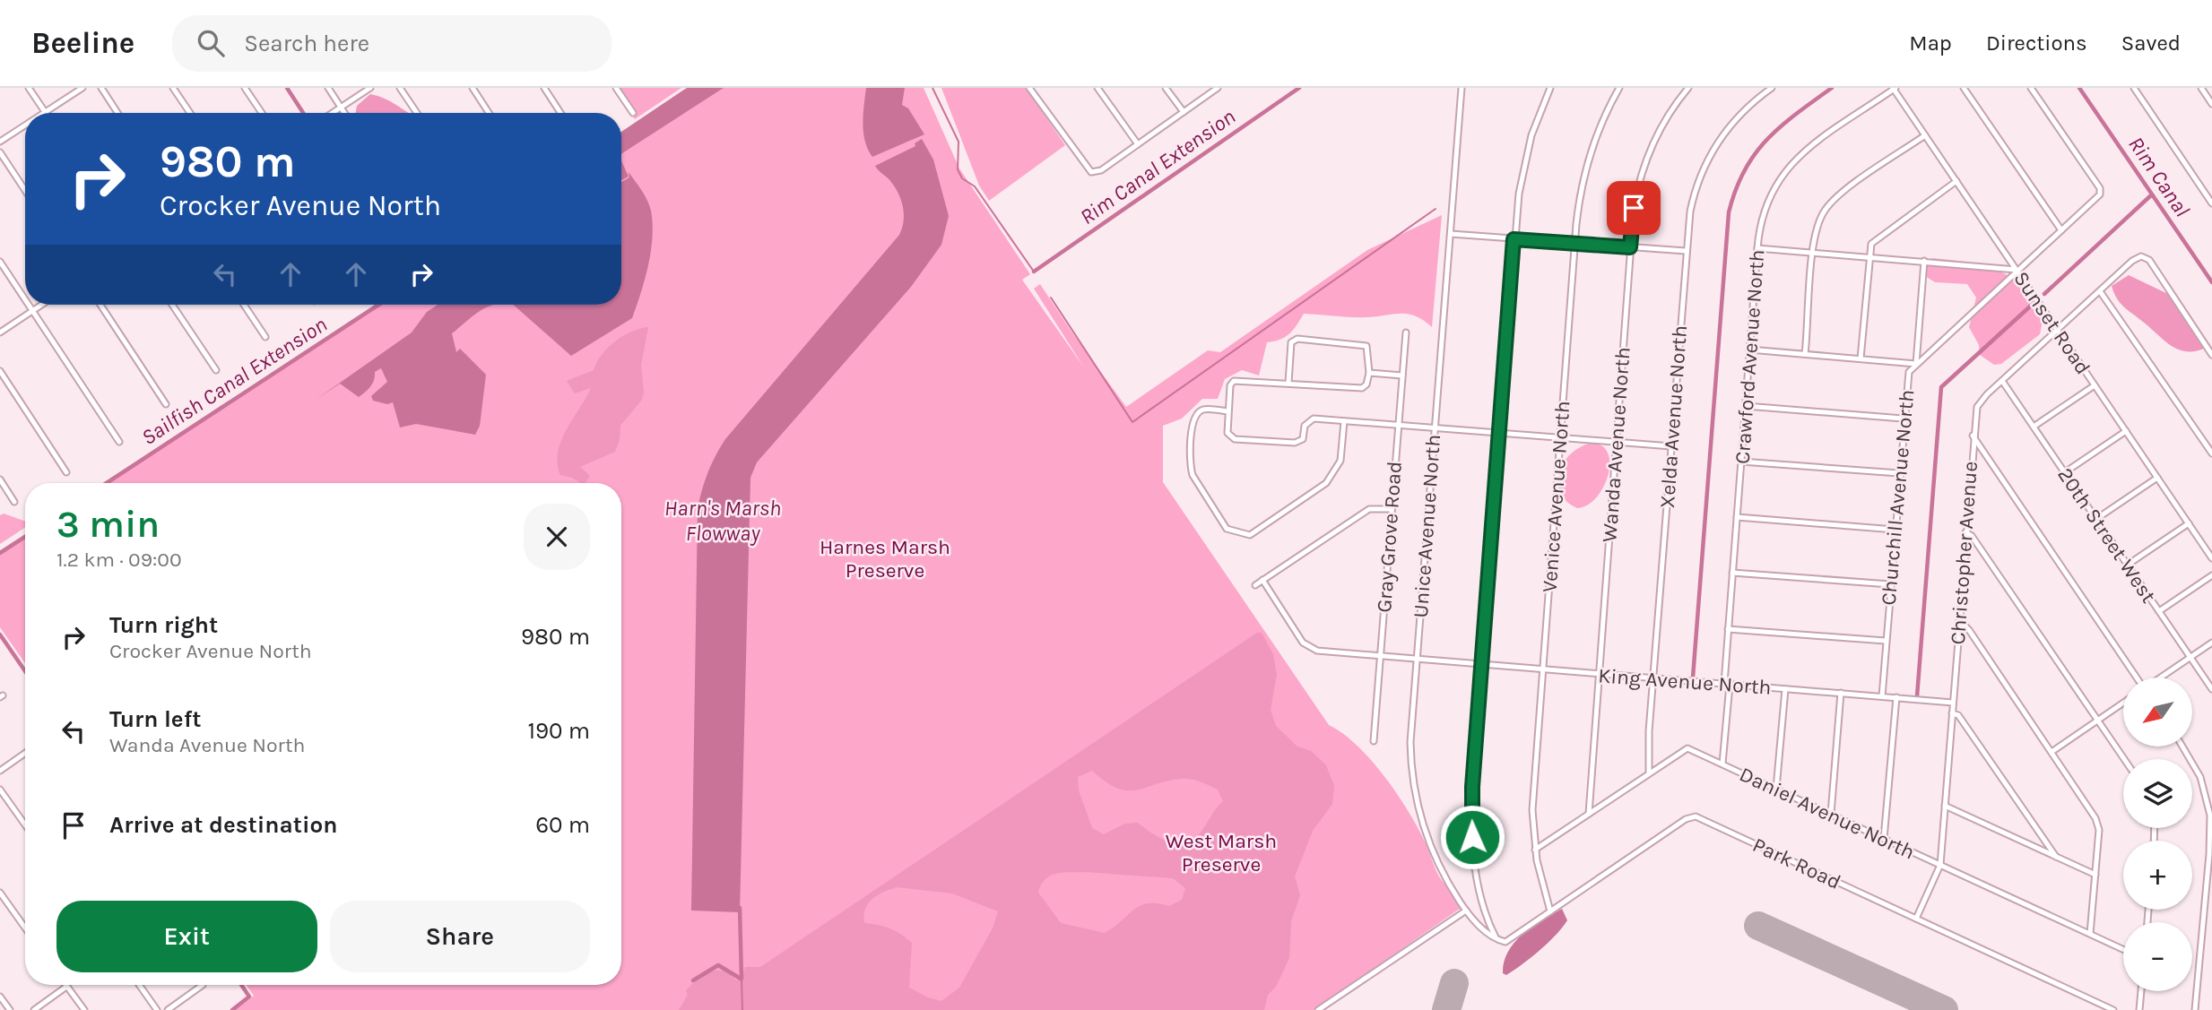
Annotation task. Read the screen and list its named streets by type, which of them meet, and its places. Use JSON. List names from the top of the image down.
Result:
{
  "streets": {
    "street": [
      "Sunset Road",
      "Crawford Avenue North",
      "Xelda Avenue North",
      "Wanda Avenue North",
      "Venice Avenue North",
      "Churchill Avenue North",
      "Unice Avenue North",
      "20th Street West",
      "Gray Grove Road",
      "Christopher Avenue",
      "King Avenue North",
      "Daniel Avenue North",
      "Park Road"
    ]
  },
  "crossings": [
    ["Sunset Road", "Crawford Avenue North"],
    ["Sunset Road", "Churchill Avenue North"],
    ["Sunset Road", "Christopher Avenue"],
    ["Crawford Avenue North", "King Avenue North"],
    ["Crawford Avenue North", "Daniel Avenue North"],
    ["Xelda Avenue North", "King Avenue North"],
    ["Xelda Avenue North", "Daniel Avenue North"],
    ["Wanda Avenue North", "King Avenue North"],
    ["Wanda Avenue North", "Daniel Avenue North"],
    ["Venice Avenue North", "King Avenue North"],
    ["Venice Avenue North", "Daniel Avenue North"],
    ["Venice Avenue North", "Park Road"],
    ["Churchill Avenue North", "King Avenue North"],
    ["Unice Avenue North", "King Avenue North"],
    ["Unice Avenue North", "Park Road"],
    ["20th Street West", "Christopher Avenue"],
    ["Gray Grove Road", "King Avenue North"],
    ["Christopher Avenue", "King Avenue North"],
    ["Christopher Avenue", "Daniel Avenue North"],
    ["Christopher Avenue", "Park Road"]
  ],
  "water": [
    "Rim Canal Extension",
    "Rim Canal",
    "Sailfish Canal Extension",
    "Harn's Marsh Flowway"
  ],
  "parks": ["Harnes Marsh Preserve", "West Marsh Preserve"],
  "north": "bottom left",
  "page": {
    "header": "Beeline",
    "search": "Search here",
    "nav": ["Map", "Directions", "Saved"],
    "turn": ["980 m", "Crocker Avenue North"],
    "heading": ["3 min", "1.2 km · 09:00"],
    "list": [
      {
        "name": "Turn right",
        "note": "Crocker Avenue North",
        "value": "980 m"
      },
      {
        "name": "Turn left",
        "note": "Wanda Avenue North",
        "value": "190 m"
      },
      {
        "name": "Arrive at destination",
        "value": "60 m"
      }
    ],
    "map_buttons": ["+", "−"],
    "buttons": ["Exit", "Share"]
  }
}
